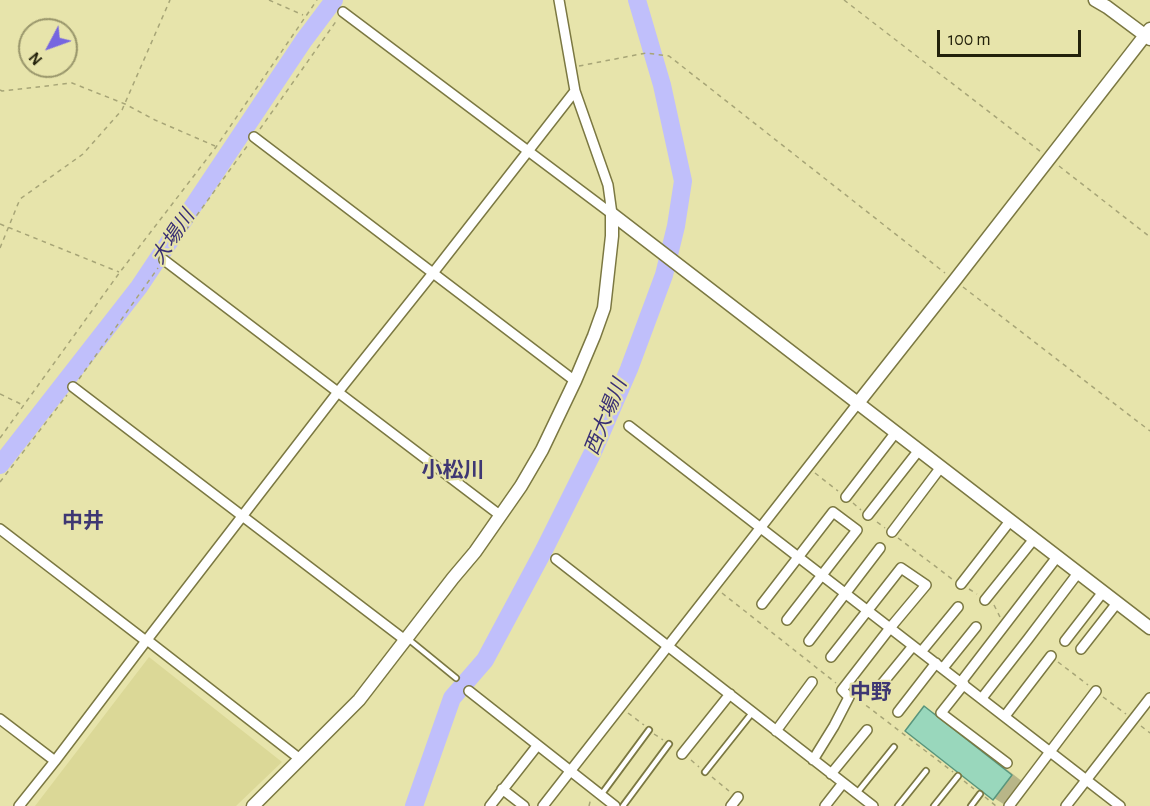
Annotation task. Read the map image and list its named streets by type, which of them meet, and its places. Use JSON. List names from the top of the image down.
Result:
{
  "districts": ["小松川", "中井", "中野"],
  "water": ["大場川", "西大場川"],
  "scale_bar": "100 m",
  "north": "bottom left"
}
